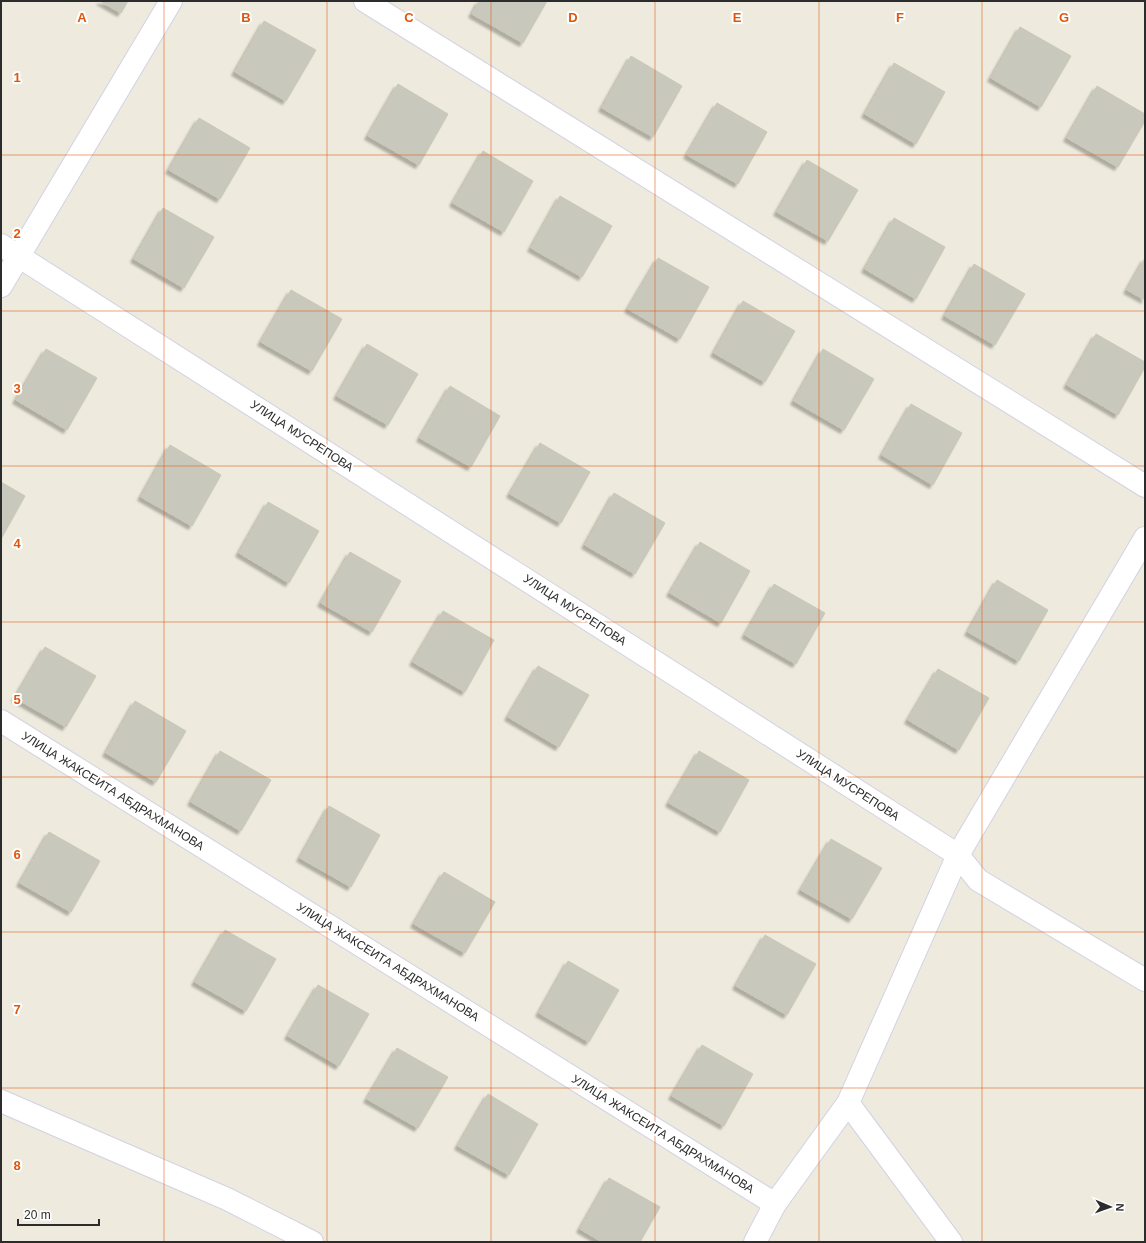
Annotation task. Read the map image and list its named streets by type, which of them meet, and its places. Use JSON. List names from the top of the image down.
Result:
{
  "streets": {
    "street": ["УЛИЦА МУСРЕПОВА", "УЛИЦА ЖАКСЕИТА АБДРАХМАНОВА"]
  },
  "scale_bar": "20 m",
  "north": "right",
  "grid": {
    "columns": [
      "A",
      "B",
      "C",
      "D",
      "E",
      "F",
      "G"
    ],
    "rows": [
      "1",
      "2",
      "3",
      "4",
      "5",
      "6",
      "7",
      "8"
    ]
  }
}
